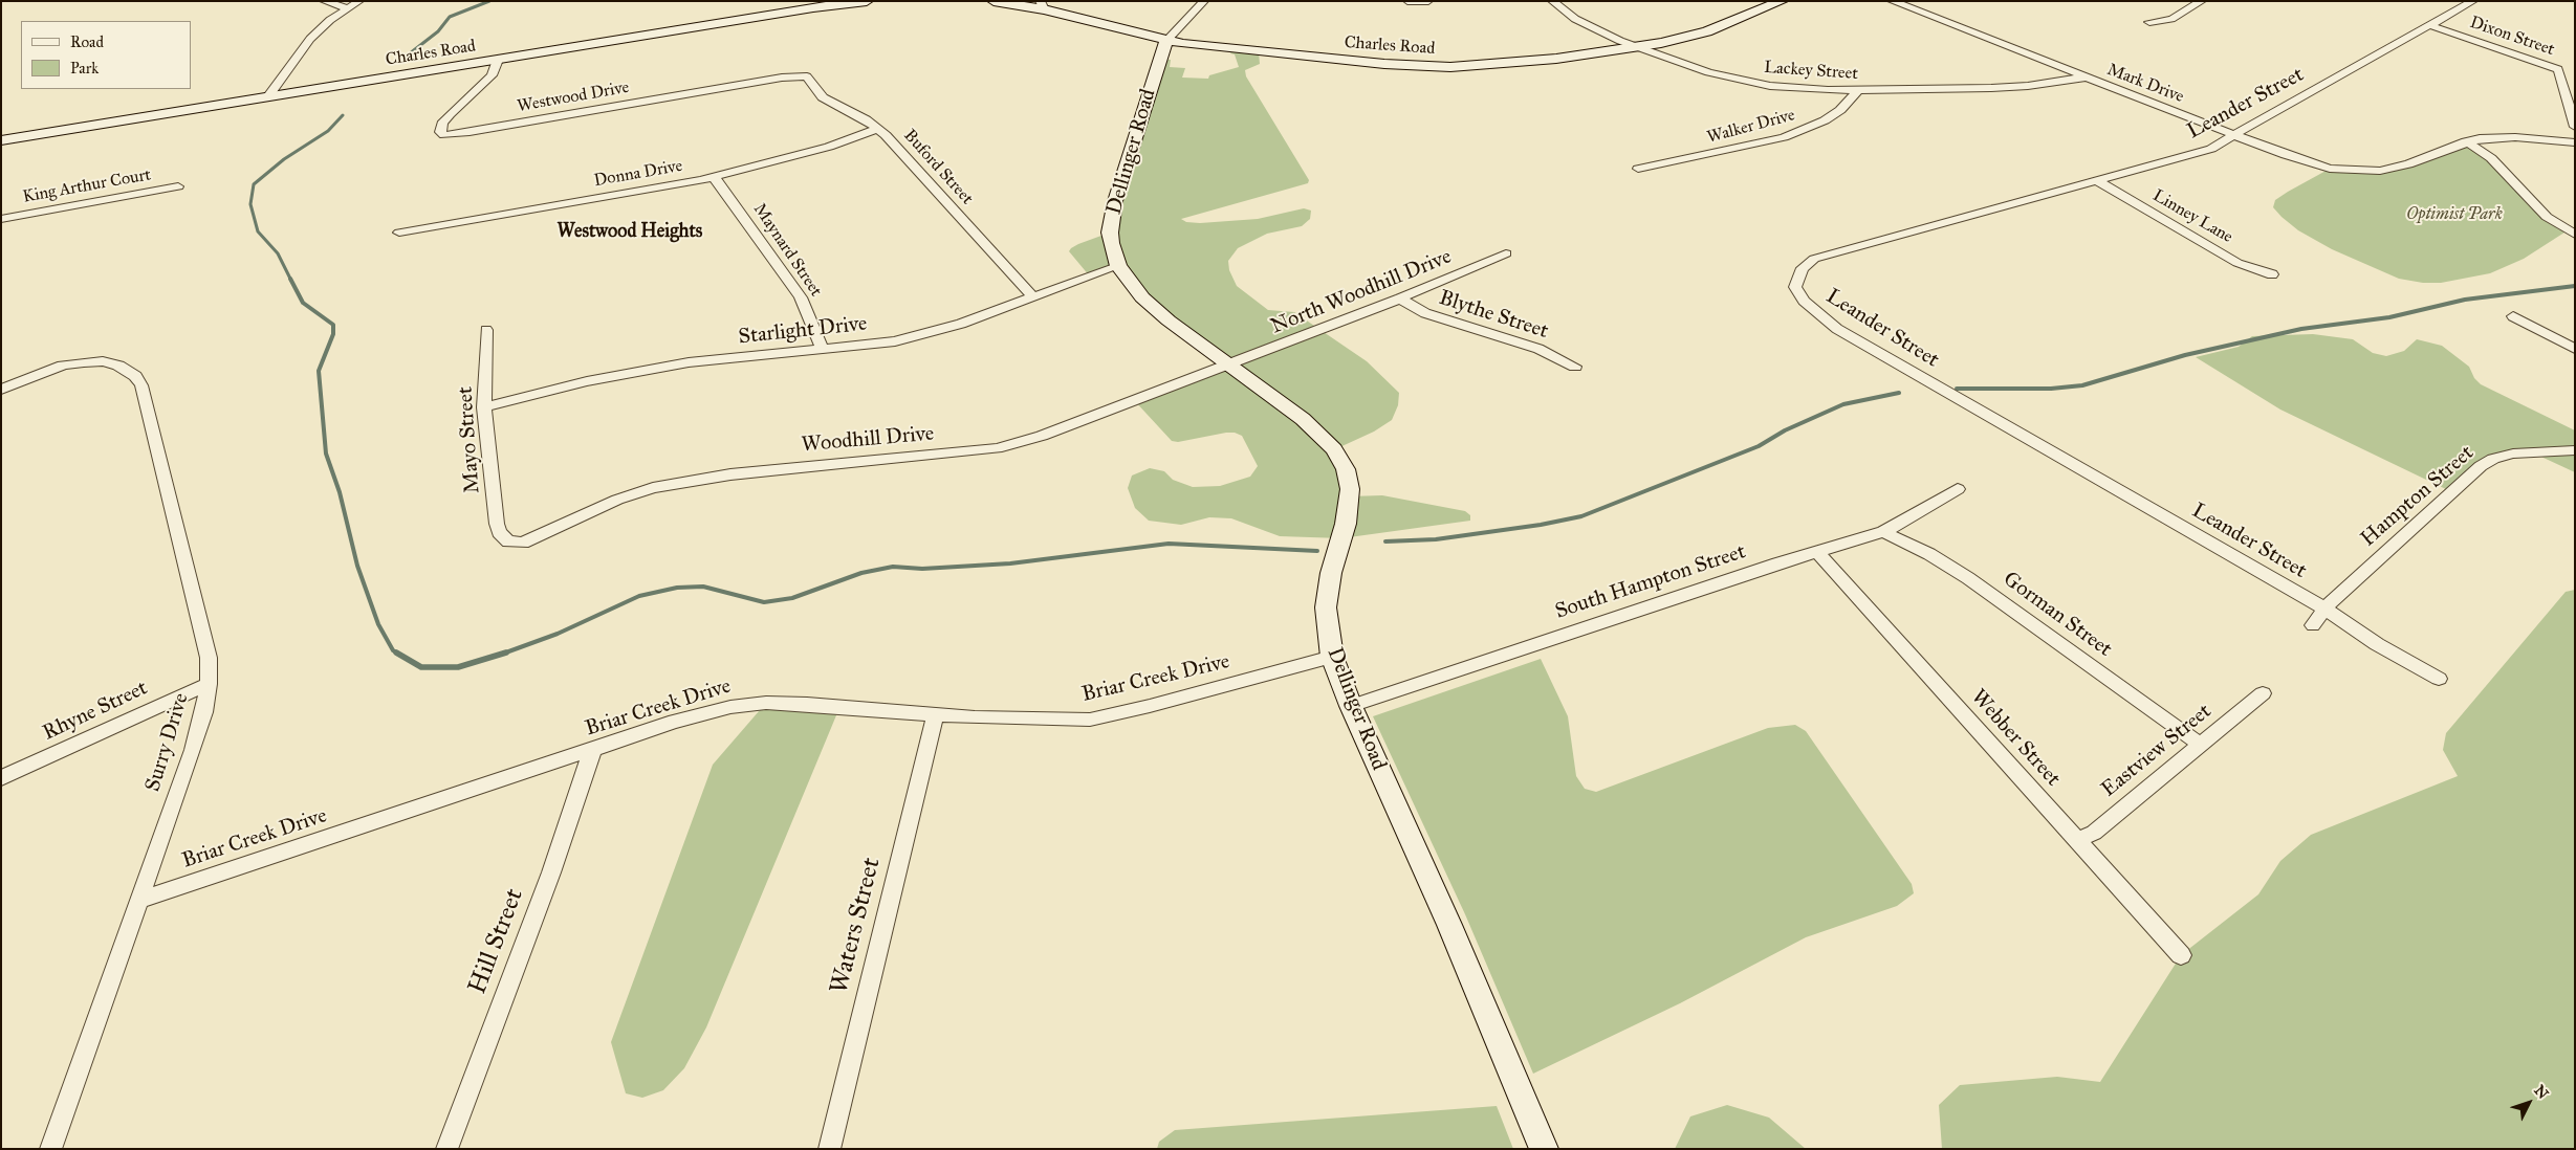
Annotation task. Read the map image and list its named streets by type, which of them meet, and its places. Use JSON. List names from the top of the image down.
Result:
{
  "streets": {
    "street": [
      "Dixon Street",
      "Charles Road",
      "Lackey Street",
      "Mark Drive",
      "Westwood Drive",
      "Leander Street",
      "Walker Drive",
      "Dellinger Road",
      "Buford Street",
      "Donna Drive",
      "King Arthur Court",
      "Linney Lane",
      "Maynard Street",
      "North Woodhill Drive",
      "Blythe Street",
      "Starlight Drive",
      "Mayo Street",
      "Woodhill Drive",
      "Hampton Street",
      "South Hampton Street",
      "Gorman Street",
      "Briar Creek Drive",
      "Rhyne Street",
      "Webber Street",
      "Surry Drive",
      "Eastview Street",
      "Waters Street",
      "Hill Street"
    ]
  },
  "crossings": [
    ["Dixon Street", "Leander Street"],
    ["Charles Road", "Lackey Street"],
    ["Charles Road", "Westwood Drive"],
    ["Charles Road", "Dellinger Road"],
    ["Lackey Street", "Mark Drive"],
    ["Lackey Street", "Walker Drive"],
    ["Mark Drive", "Leander Street"],
    ["Westwood Drive", "Buford Street"],
    ["Leander Street", "Linney Lane"],
    ["Leander Street", "Hampton Street"],
    ["Dellinger Road", "North Woodhill Drive"],
    ["Dellinger Road", "Starlight Drive"],
    ["Dellinger Road", "Woodhill Drive"],
    ["Dellinger Road", "South Hampton Street"],
    ["Dellinger Road", "Briar Creek Drive"],
    ["Buford Street", "Donna Drive"],
    ["Buford Street", "Starlight Drive"],
    ["Donna Drive", "Maynard Street"],
    ["Maynard Street", "Starlight Drive"],
    ["North Woodhill Drive", "Blythe Street"],
    ["North Woodhill Drive", "Woodhill Drive"],
    ["Starlight Drive", "Mayo Street"],
    ["Mayo Street", "Woodhill Drive"],
    ["South Hampton Street", "Gorman Street"],
    ["South Hampton Street", "Webber Street"],
    ["Gorman Street", "Eastview Street"],
    ["Briar Creek Drive", "Surry Drive"],
    ["Briar Creek Drive", "Waters Street"],
    ["Briar Creek Drive", "Hill Street"],
    ["Rhyne Street", "Surry Drive"],
    ["Webber Street", "Eastview Street"]
  ],
  "districts": ["Westwood Heights"],
  "parks": ["Optimist Park"],
  "legend": ["Road", "Park"],
  "north": "top right"
}
